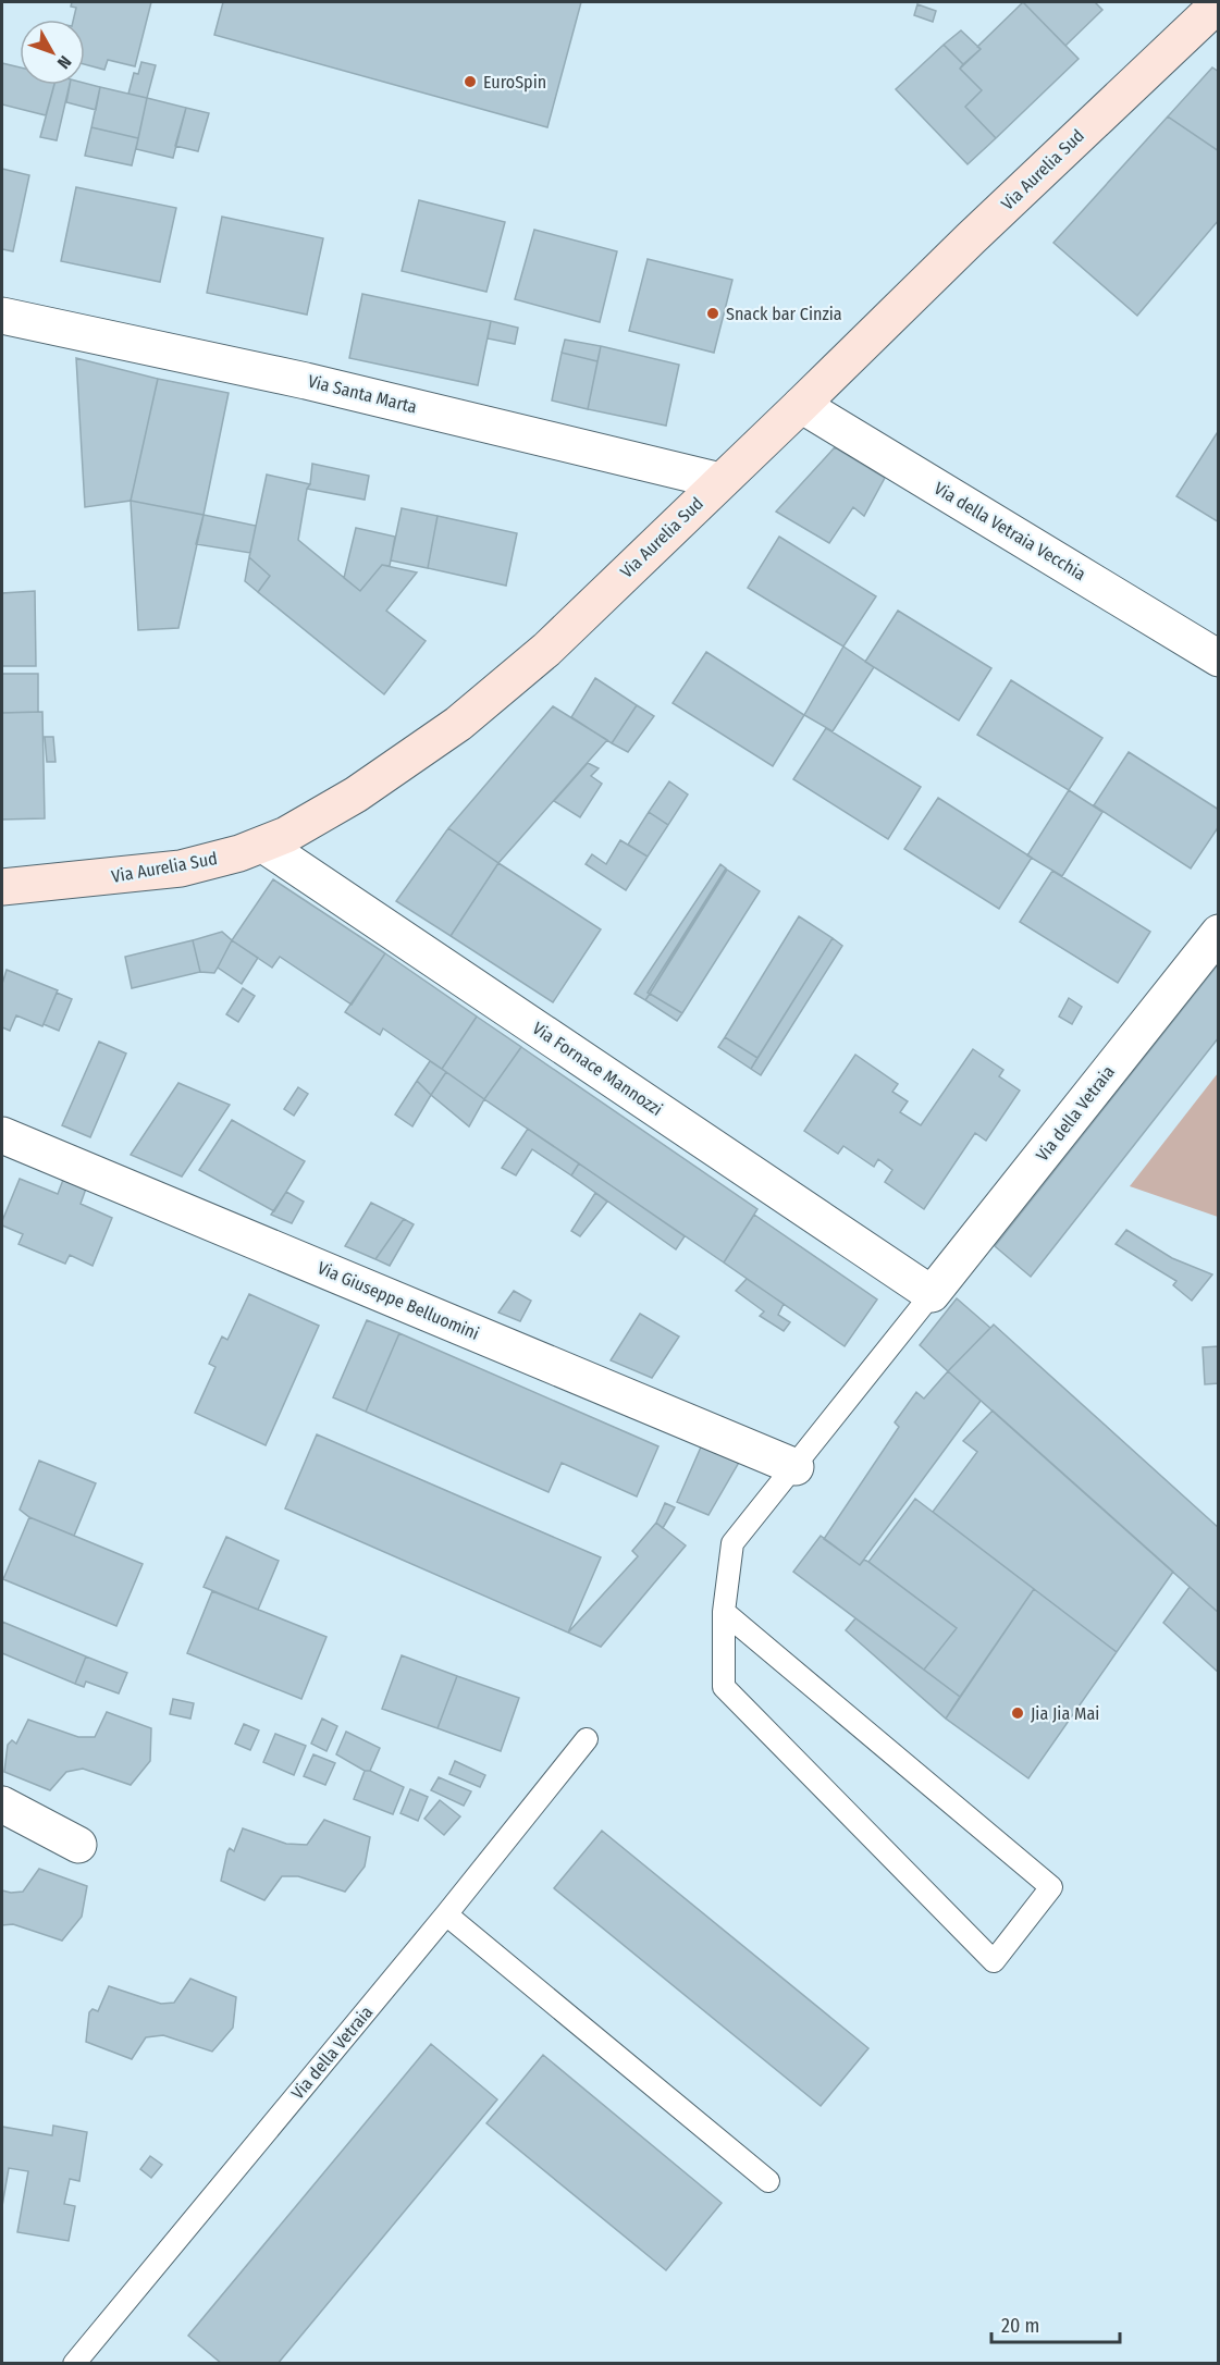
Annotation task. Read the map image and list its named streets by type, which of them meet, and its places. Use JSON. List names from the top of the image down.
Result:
{
  "streets": {
    "main road": ["Via Aurelia Sud"],
    "street": [
      "Via Santa Marta",
      "Via della Vetraia Vecchia",
      "Via Fornace Mannozzi",
      "Via della Vetraia",
      "Via Giuseppe Belluomini"
    ]
  },
  "crossings": [
    ["Via Aurelia Sud", "Via Santa Marta"],
    ["Via Aurelia Sud", "Via della Vetraia Vecchia"],
    ["Via Aurelia Sud", "Via Fornace Mannozzi"],
    ["Via Fornace Mannozzi", "Via della Vetraia"]
  ],
  "places": ["EuroSpin", "Snack bar Cinzia", "Jia Jia Mai"],
  "scale_bar": "20 m",
  "north": "bottom right"
}
